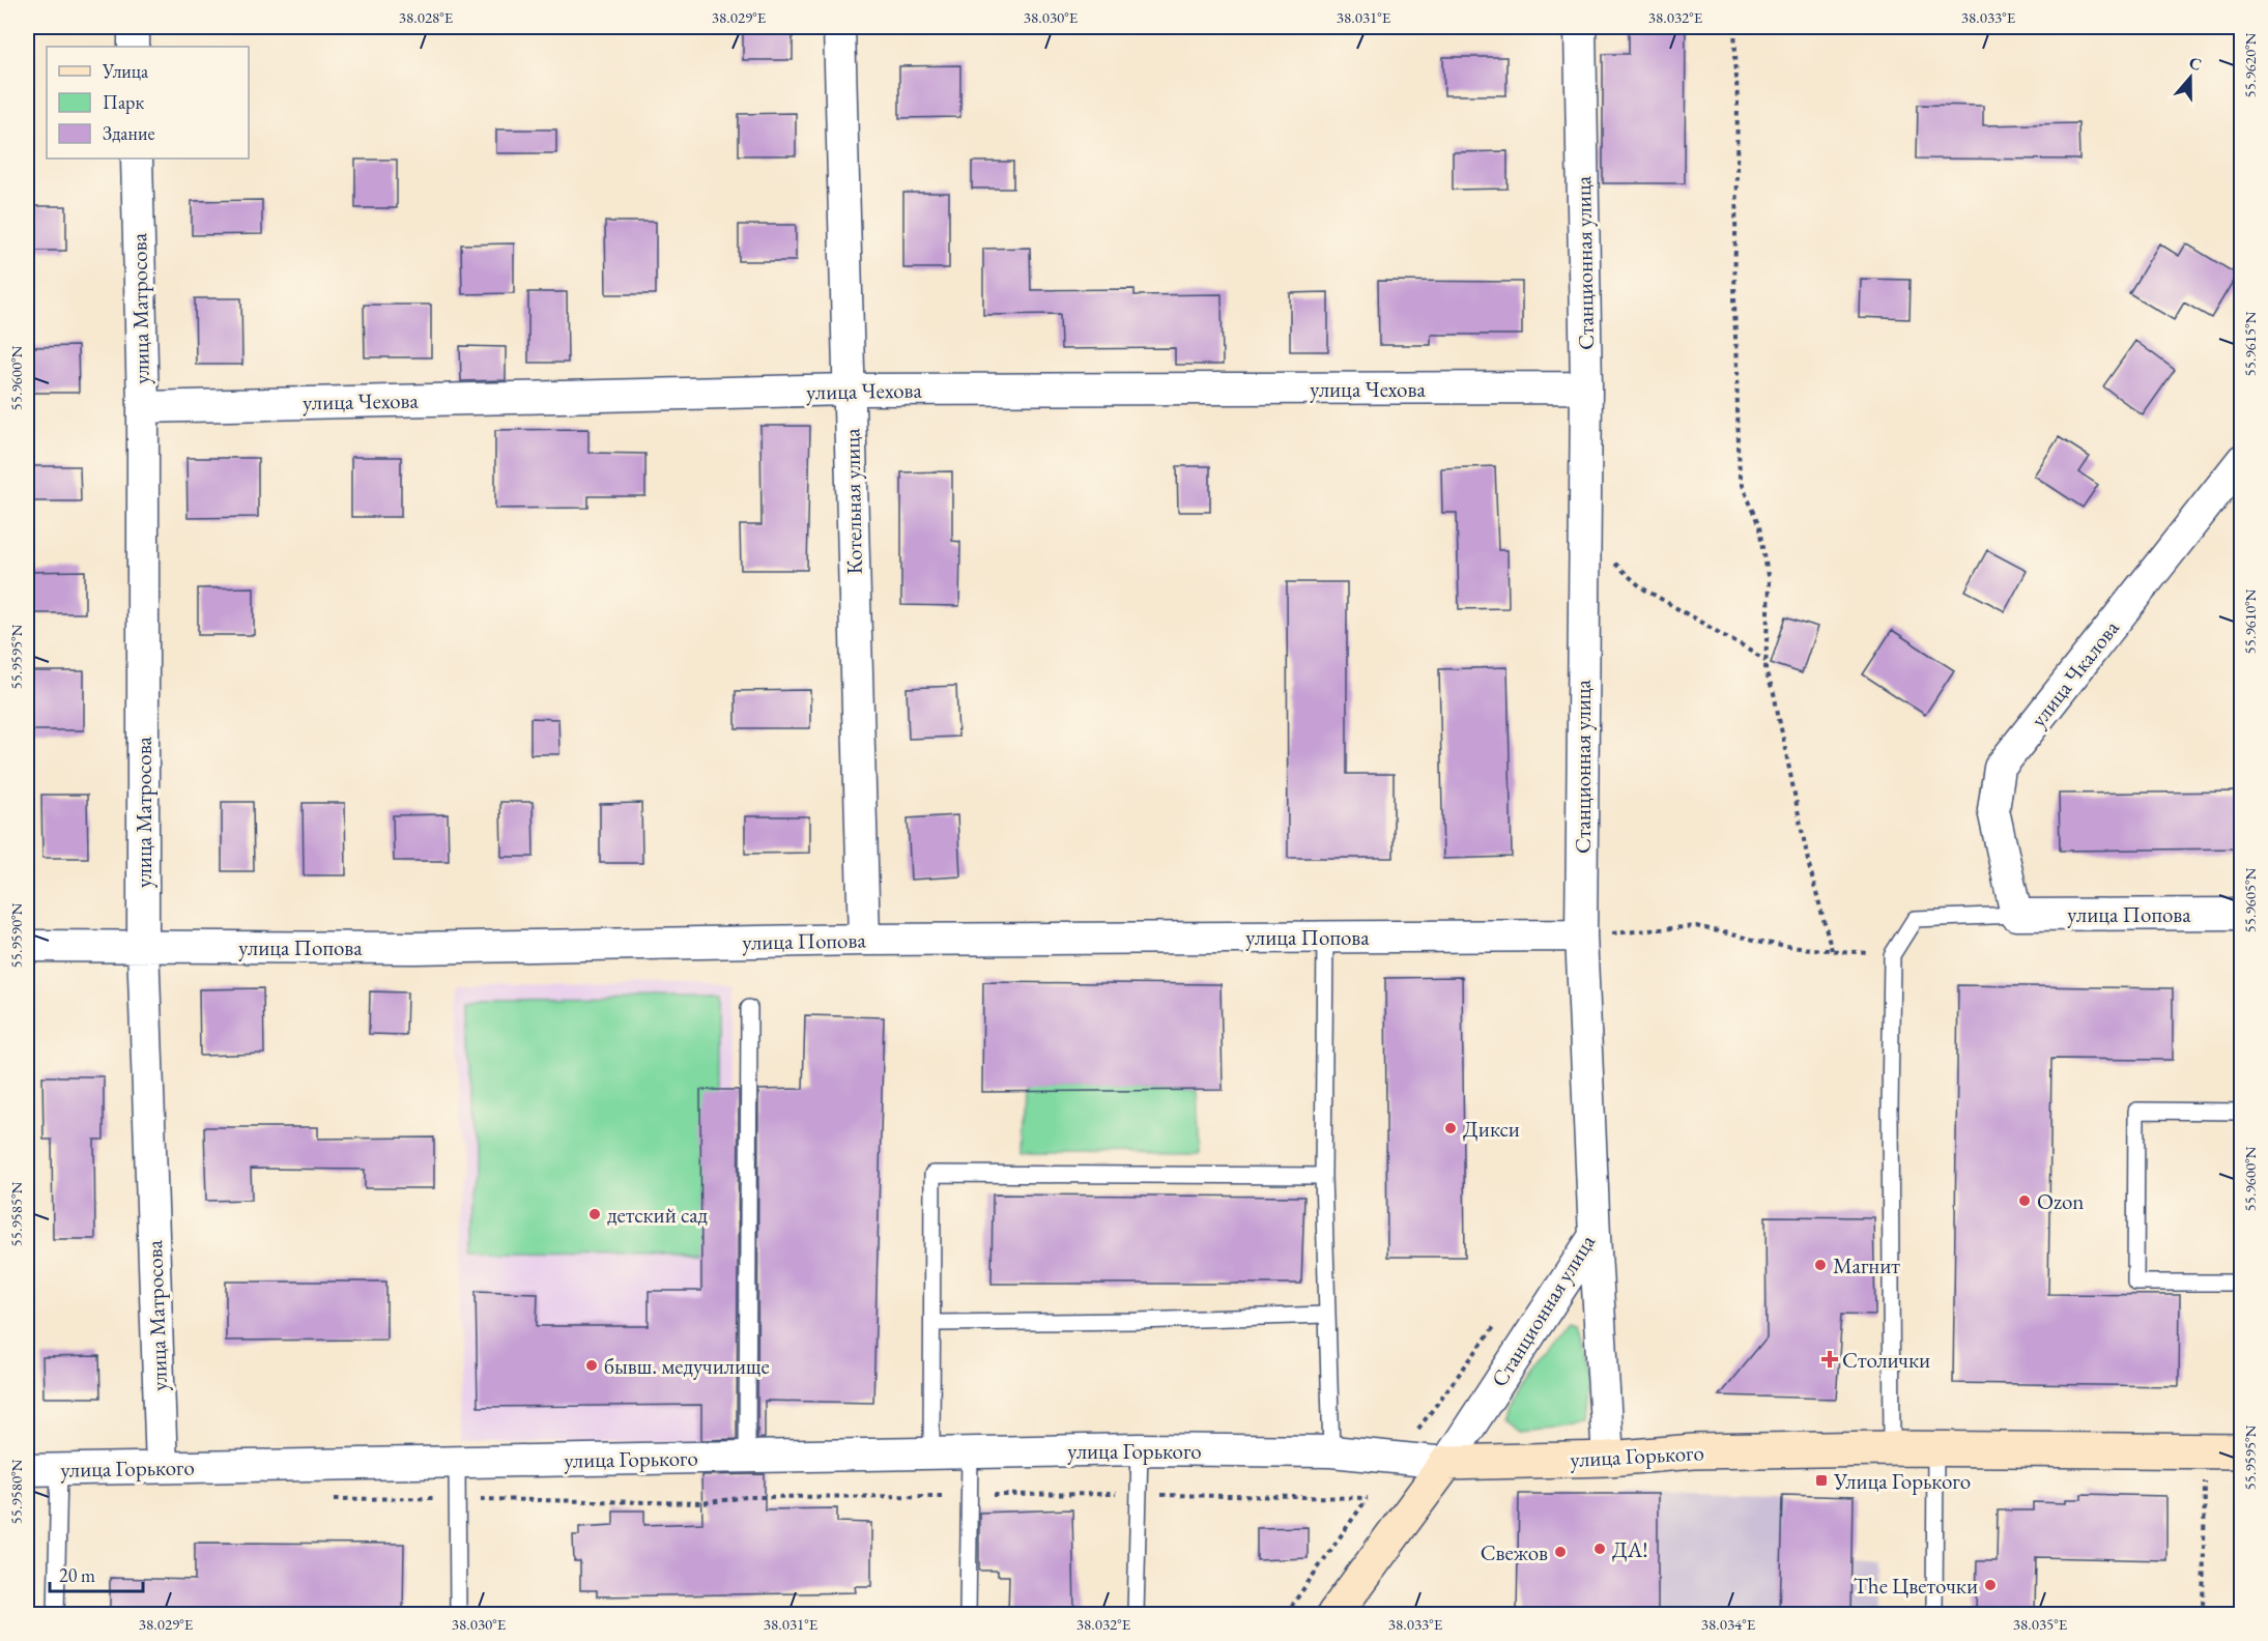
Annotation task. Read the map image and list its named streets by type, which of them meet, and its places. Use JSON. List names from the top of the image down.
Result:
{
  "streets": {
    "street": [
      "Станционная улица",
      "улица Матросова",
      "улица Чехова",
      "Котельная улица",
      "улица Чкалова",
      "улица Попова",
      "улица Горького"
    ]
  },
  "crossings": [
    ["Станционная улица", "улица Чехова"],
    ["Станционная улица", "улица Попова"],
    ["Станционная улица", "улица Горького"],
    ["улица Матросова", "улица Чехова"],
    ["улица Матросова", "улица Попова"],
    ["улица Матросова", "улица Горького"],
    ["улица Чехова", "Котельная улица"],
    ["Котельная улица", "улица Попова"],
    ["улица Чкалова", "улица Попова"]
  ],
  "places": {
    "other": [
      "Дикси",
      "Ozon",
      "детский сад",
      "Магнит",
      "бывш. медучилище",
      "ДА!",
      "Свежов",
      "The Цветочки"
    ],
    "health": ["Столички"],
    "transit": ["Улица Горького"]
  },
  "legend": ["Улица", "Парк", "Здание"],
  "scale_bar": "20 m",
  "north": "top",
  "coordinates": [
    "38.028°E",
    "38.029°E",
    "38.030°E",
    "38.031°E",
    "38.032°E",
    "38.033°E",
    "55.9620°N",
    "55.9615°N",
    "55.9600°N",
    "55.9610°N",
    "55.9595°N",
    "55.9605°N",
    "55.9590°N",
    "55.9585°N",
    "55.9580°N",
    "38.034°E",
    "38.035°E"
  ]
}
